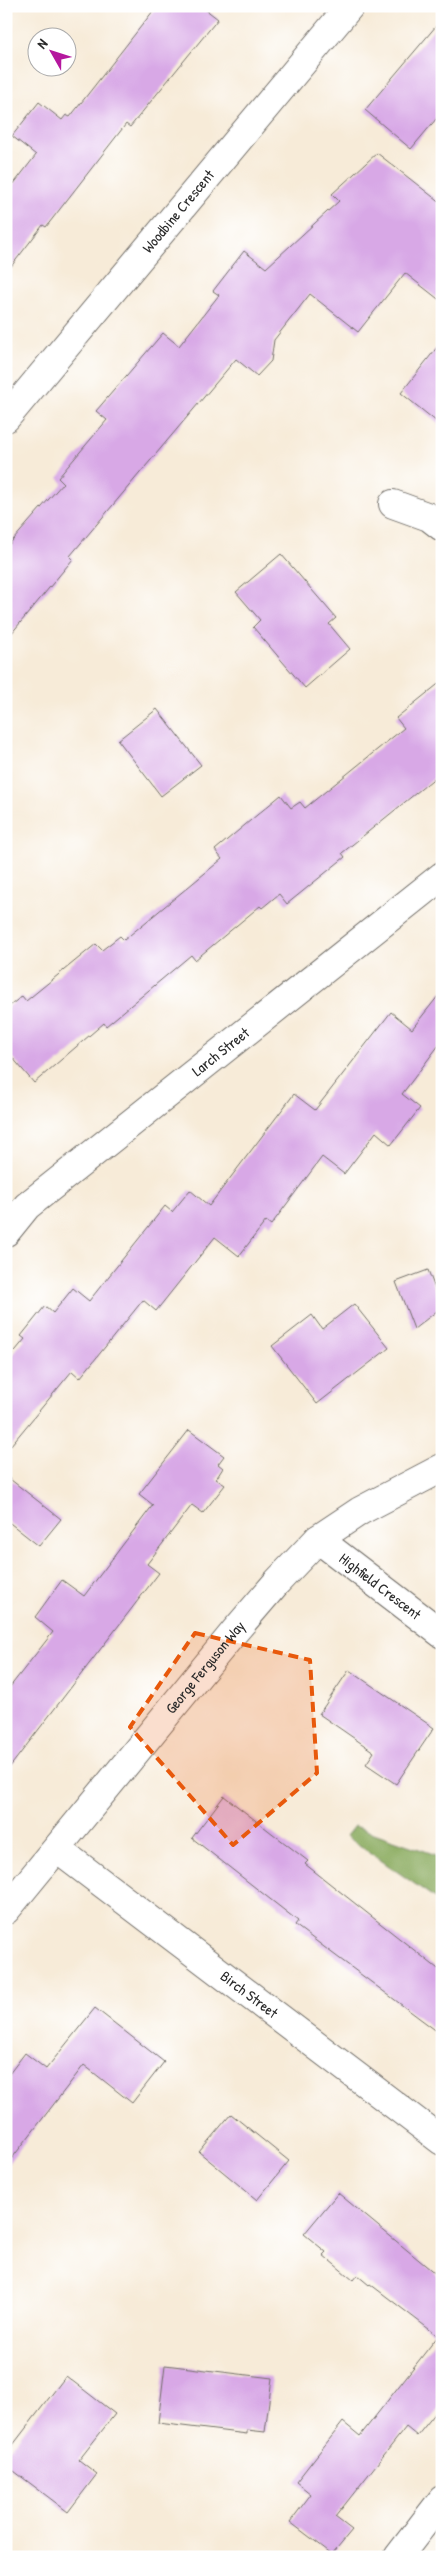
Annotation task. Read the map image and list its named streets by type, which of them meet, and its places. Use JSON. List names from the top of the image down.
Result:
{
  "streets": {
    "street": [
      "Woodbine Crescent",
      "Larch Street",
      "Highfield Crescent",
      "George Ferguson Way",
      "Birch Street"
    ]
  },
  "crossings": [
    ["Highfield Crescent", "George Ferguson Way"],
    ["George Ferguson Way", "Birch Street"]
  ],
  "north": "top left"
}
